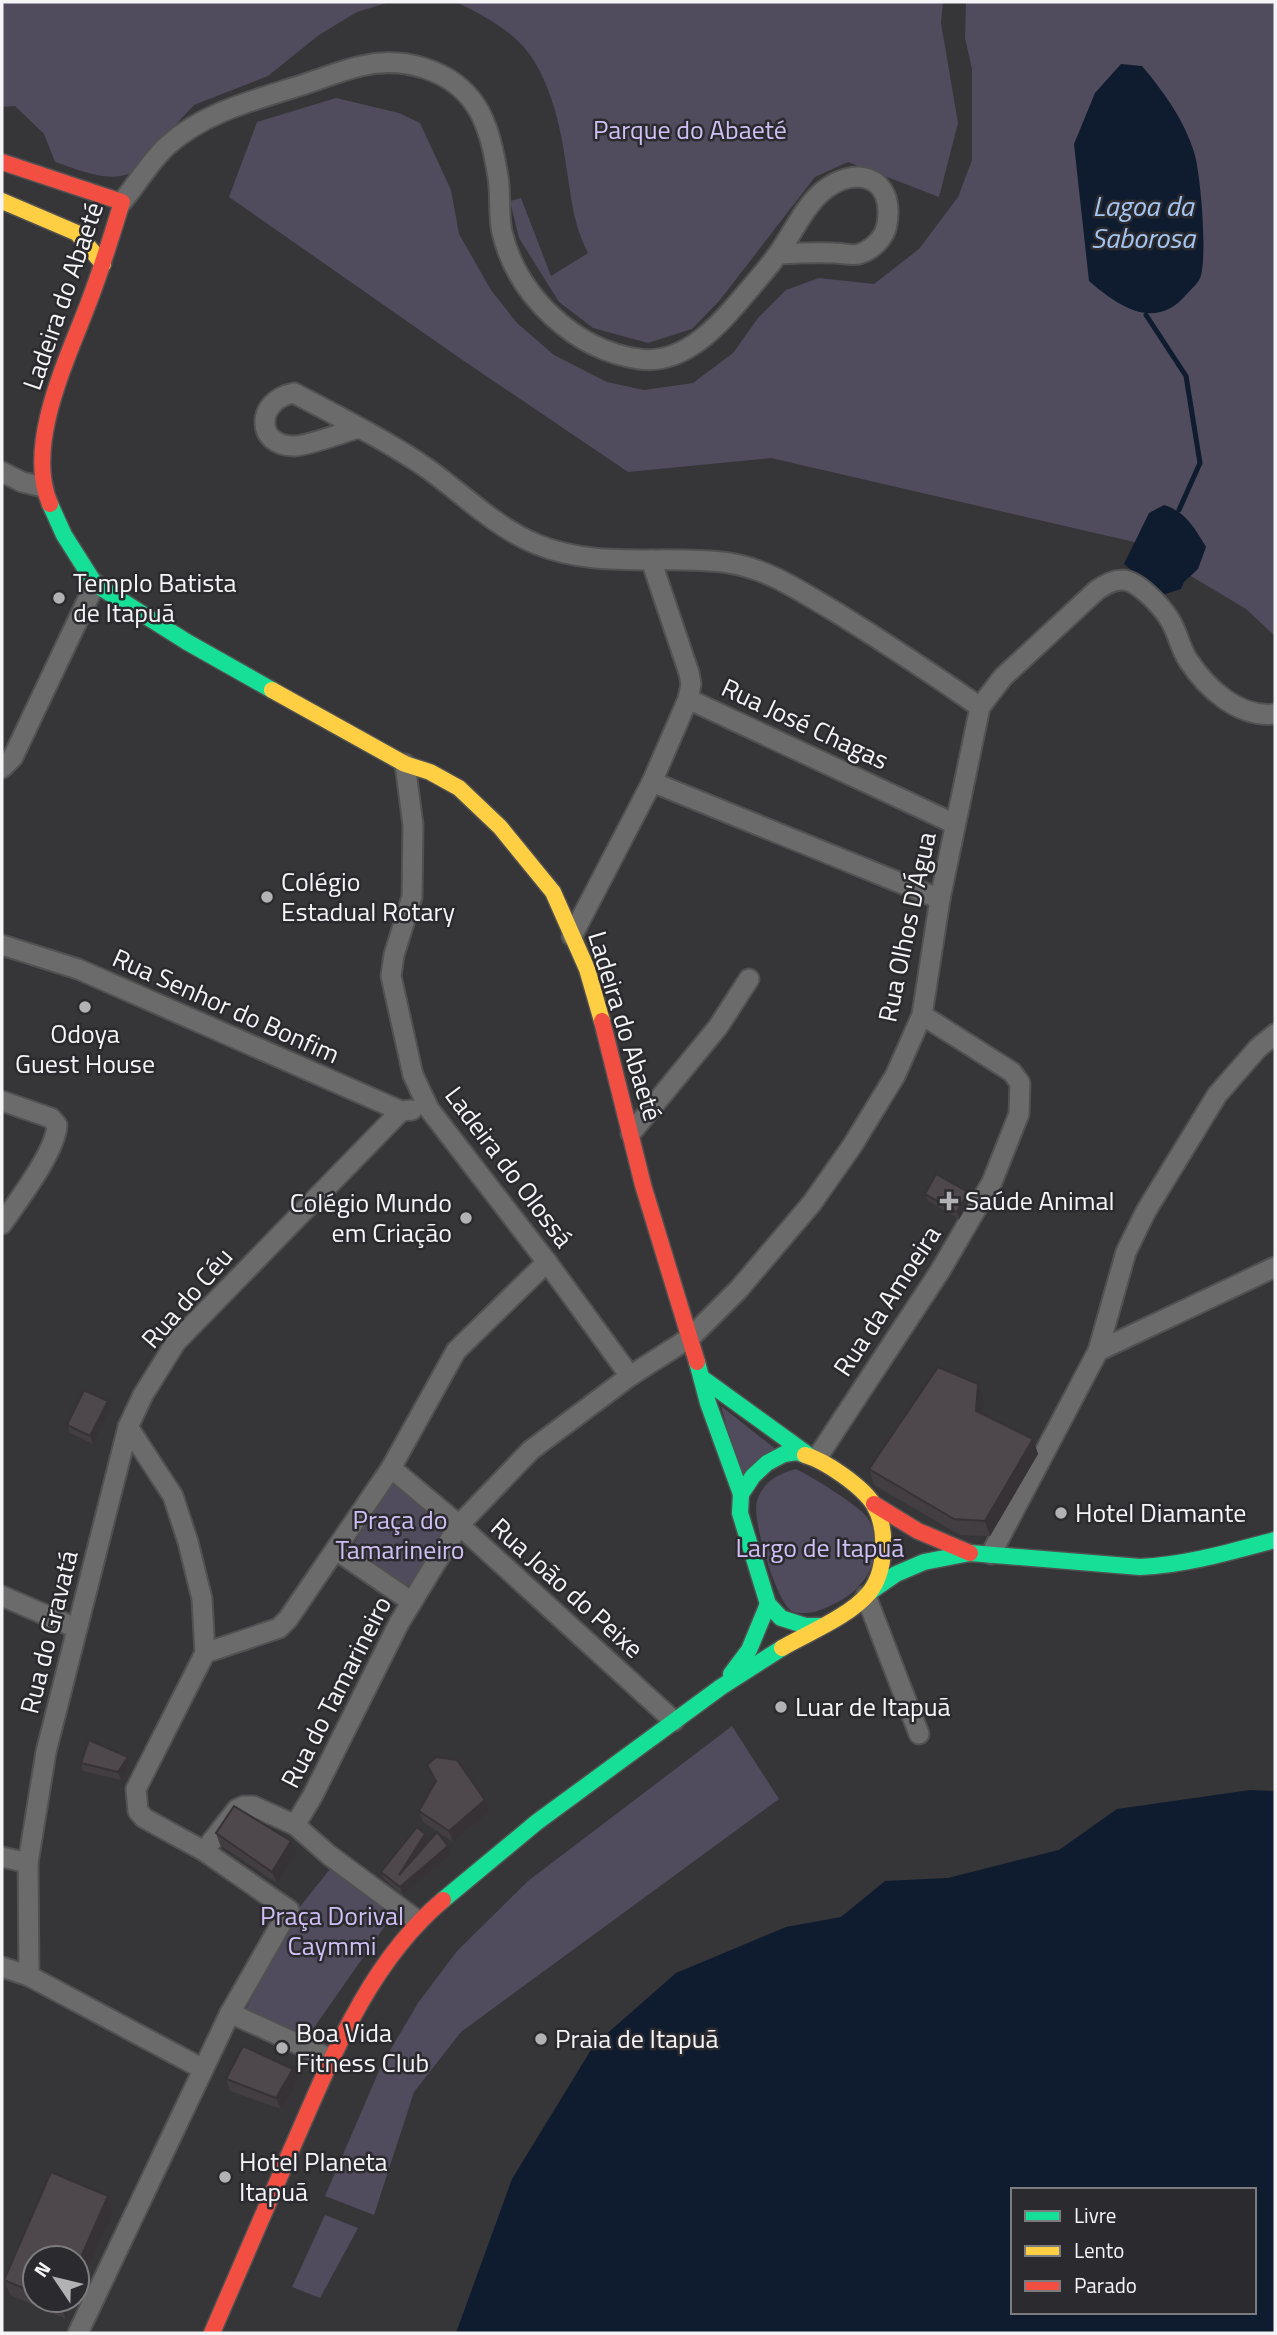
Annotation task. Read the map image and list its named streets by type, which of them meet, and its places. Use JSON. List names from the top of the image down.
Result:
{
  "streets": {
    "main road": ["Ladeira do Abaeté"],
    "street": [
      "Rua José Chagas",
      "Rua Olhos D'Água",
      "Rua Senhor do Bonfim",
      "Ladeira do Olossá",
      "Rua do Céu",
      "Rua da Amoeira",
      "Rua João do Peixe",
      "Rua do Gravatá",
      "Rua do Tamarineiro"
    ]
  },
  "crossings": [
    ["Ladeira do Abaeté", "Rua Olhos D'Água"],
    ["Ladeira do Abaeté", "Ladeira do Olossá"],
    ["Ladeira do Abaeté", "Rua da Amoeira"],
    ["Ladeira do Abaeté", "Rua do Tamarineiro"],
    ["Rua José Chagas", "Rua Olhos D'Água"],
    ["Rua Olhos D'Água", "Rua da Amoeira"],
    ["Rua Olhos D'Água", "Rua do Tamarineiro"],
    ["Rua Senhor do Bonfim", "Ladeira do Olossá"],
    ["Rua Senhor do Bonfim", "Rua do Céu"],
    ["Ladeira do Olossá", "Rua do Tamarineiro"],
    ["Rua do Céu", "Rua do Gravatá"],
    ["Rua João do Peixe", "Rua do Tamarineiro"]
  ],
  "water": ["Lagoa da Saborosa"],
  "parks": [
    "Parque do Abaeté",
    "Praça do Tamarineiro",
    "Largo de Itapuã",
    "Praça Dorival Caymmi"
  ],
  "places": {
    "other": [
      "Templo Batista de Itapuã",
      "Colégio Estadual Rotary",
      "Odoya Guest House",
      "Colégio Mundo em Criação",
      "Hotel Diamante",
      "Luar de Itapuã",
      "Praia de Itapuã",
      "Boa Vida Fitness Club",
      "Hotel Planeta Itapuã"
    ],
    "health": ["Saúde Animal"]
  },
  "legend": ["Livre", "Lento", "Parado"],
  "north": "top left"
}
